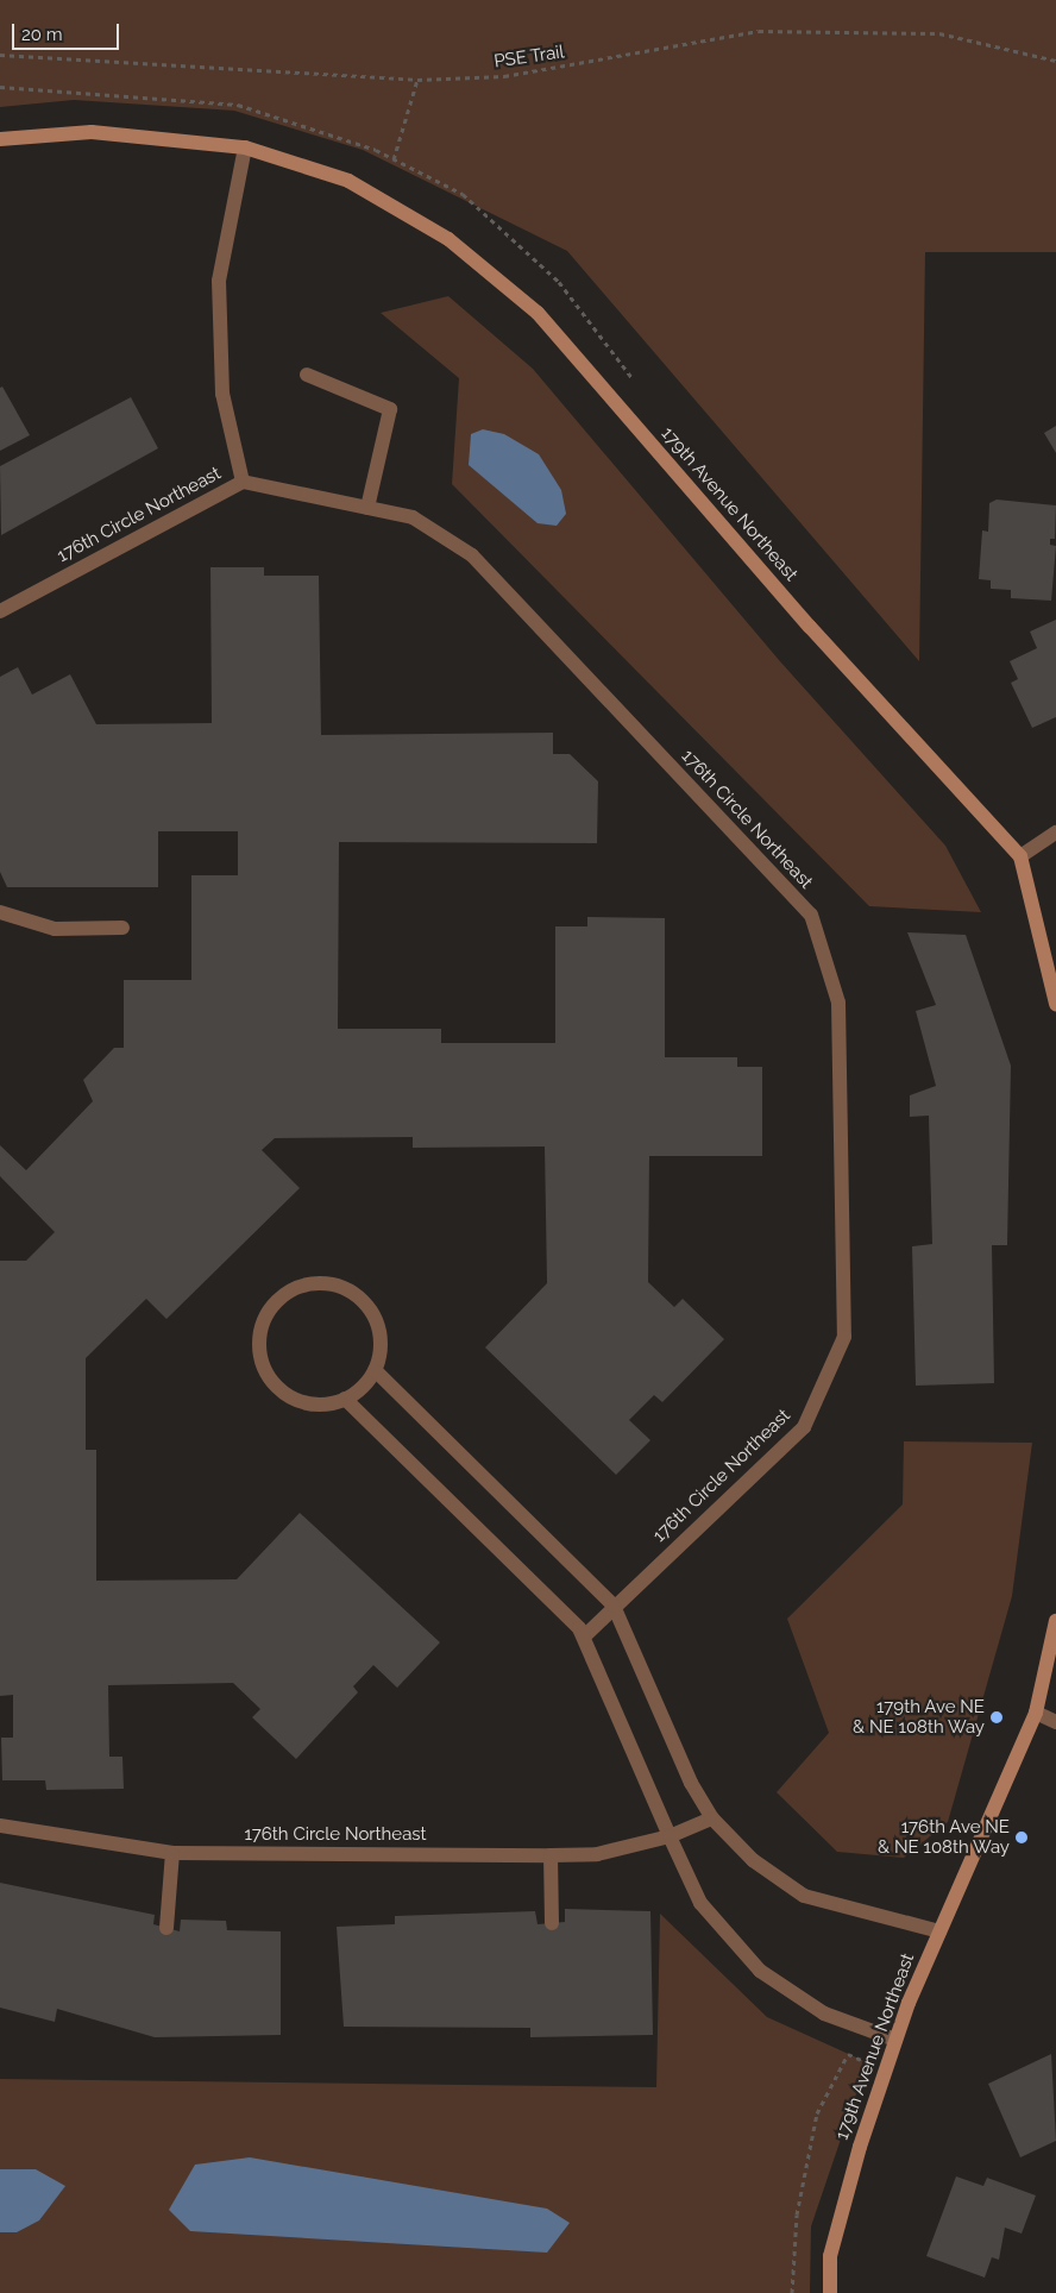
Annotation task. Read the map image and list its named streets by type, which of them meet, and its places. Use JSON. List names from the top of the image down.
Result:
{
  "streets": {
    "street": ["179th Avenue Northeast", "176th Circle Northeast"],
    "path": ["PSE Trail"]
  },
  "places": ["179th Ave NE & NE 108th Way", "176th Ave NE & NE 108th Way"],
  "scale_bar": "20 m"
}
